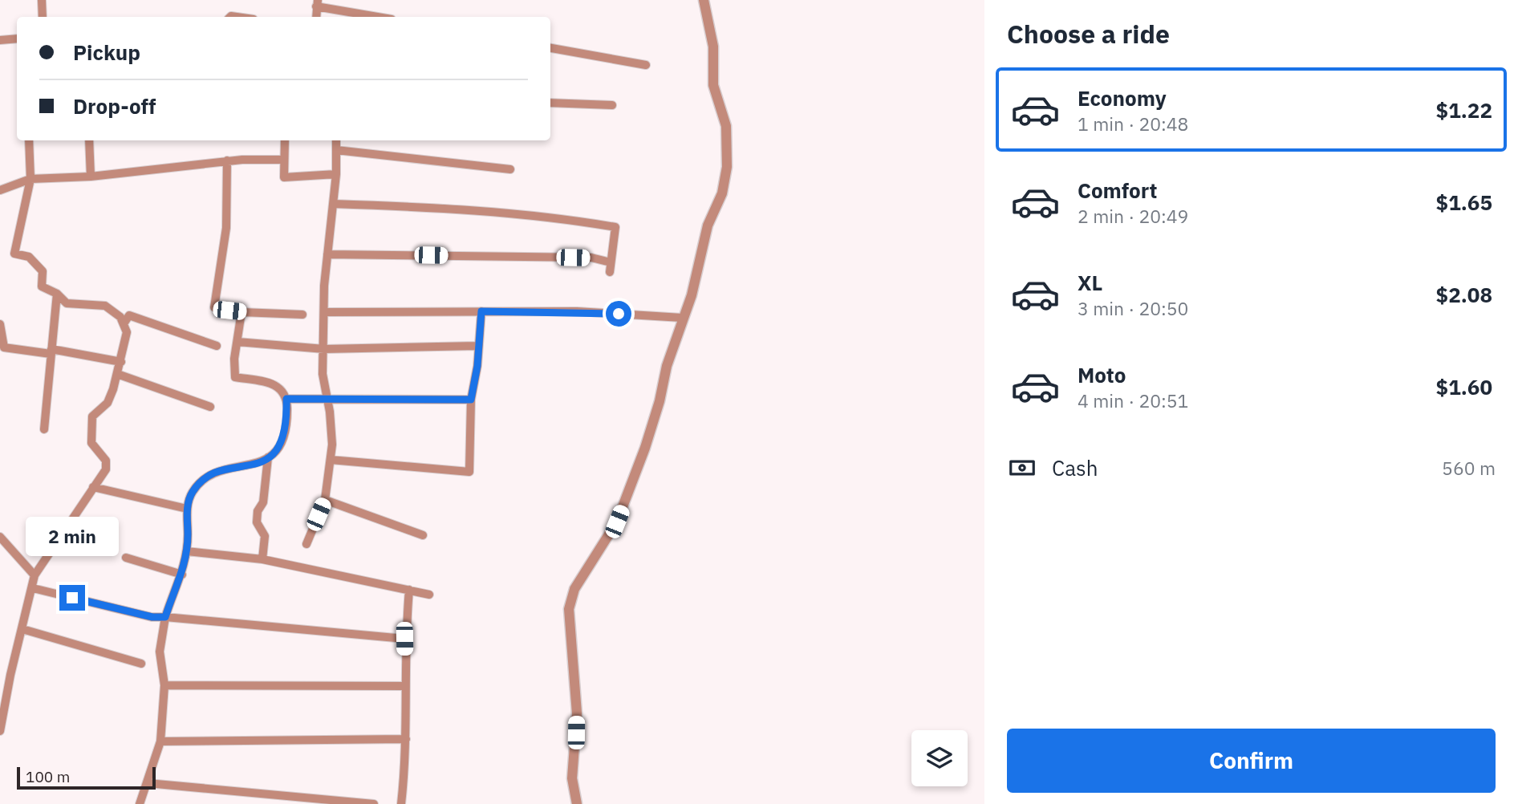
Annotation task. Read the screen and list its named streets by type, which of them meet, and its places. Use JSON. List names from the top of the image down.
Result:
{
  "scale_bar": "100 m",
  "page": {
    "heading": "Choose a ride",
    "banner": ["Pickup", "Drop-off"],
    "list": [
      {
        "name": "Economy",
        "note": "1 min · 20:48",
        "value": "$1.22"
      },
      {
        "name": "Comfort",
        "note": "2 min · 20:49",
        "value": "$1.65"
      },
      {
        "name": "XL",
        "note": "3 min · 20:50",
        "value": "$2.08"
      },
      {
        "name": "Moto",
        "note": "4 min · 20:51",
        "value": "$1.60"
      }
    ],
    "pay": ["Cash", "560 m"],
    "bubble": "2 min",
    "buttons": "Confirm",
    "scale": "100 m"
  }
}
